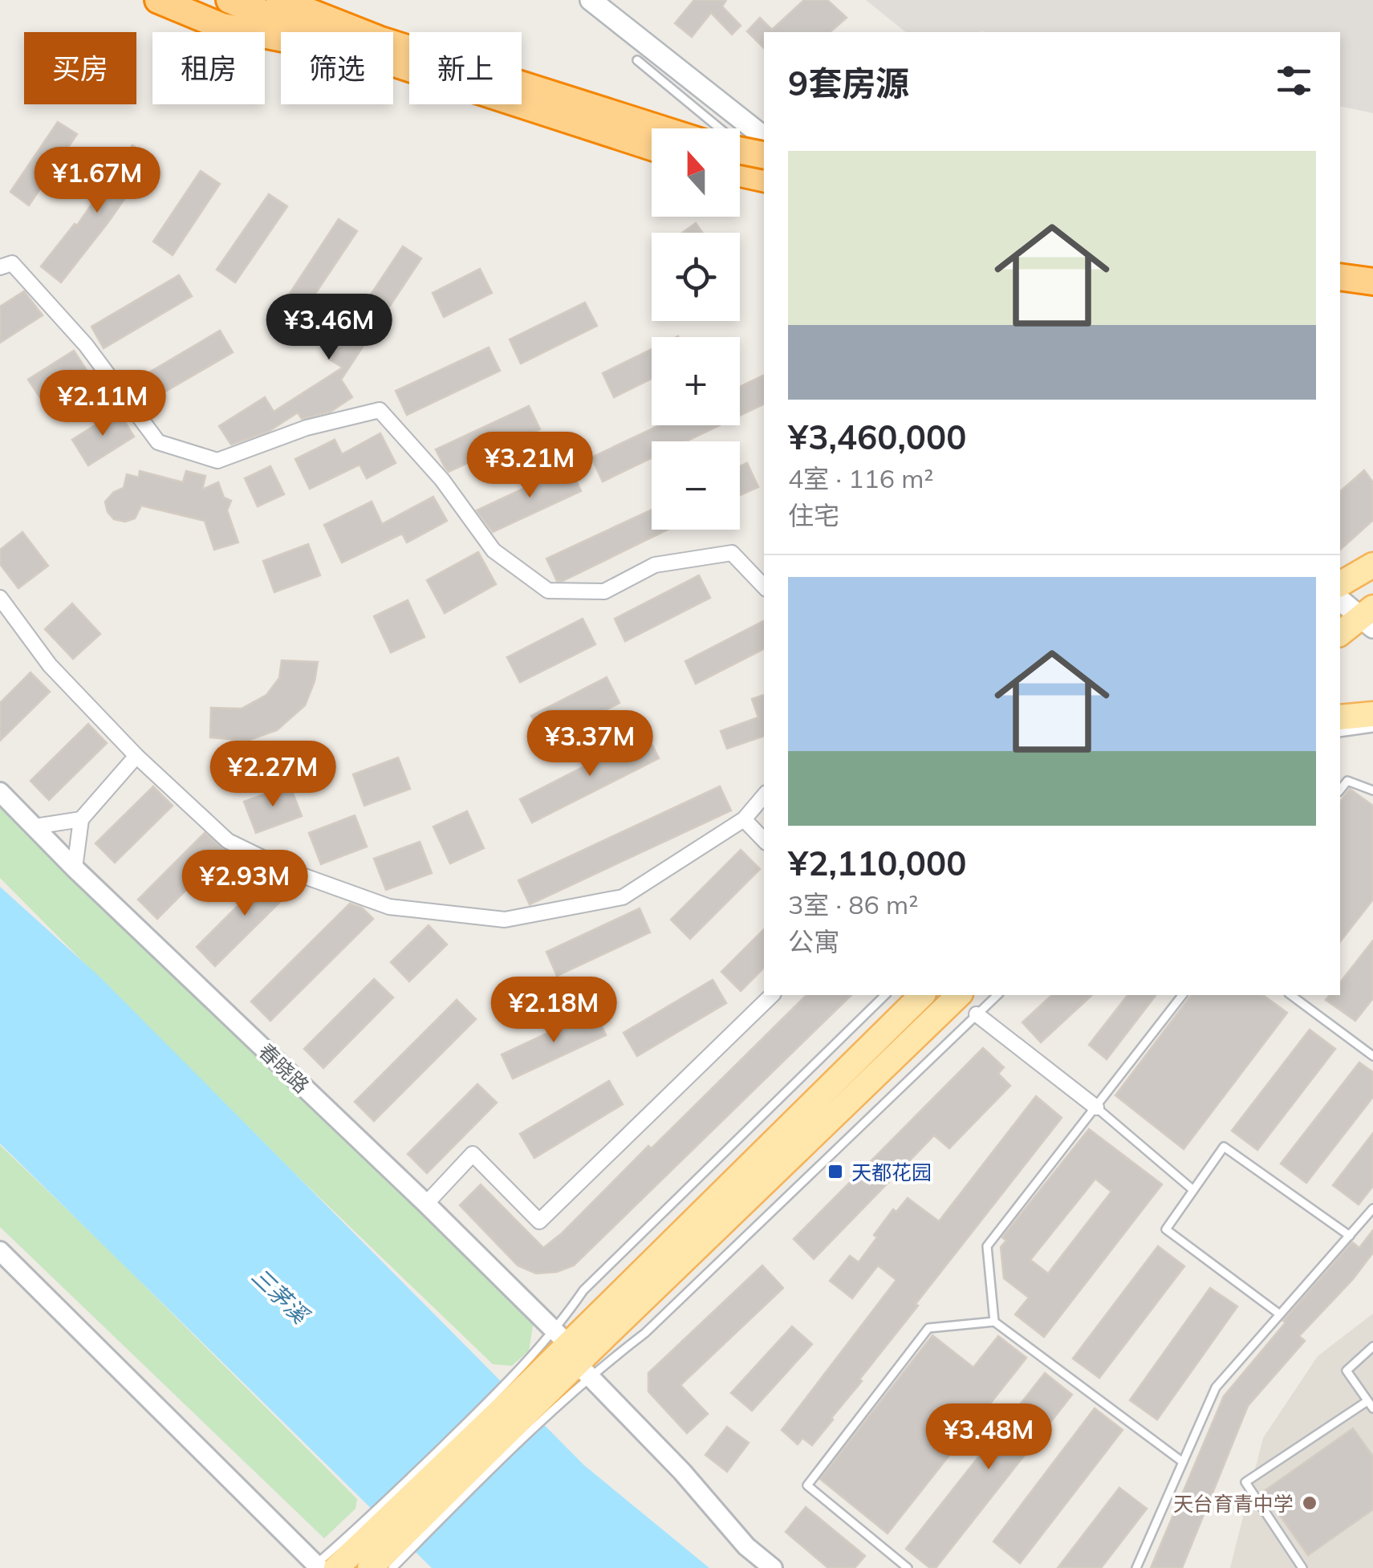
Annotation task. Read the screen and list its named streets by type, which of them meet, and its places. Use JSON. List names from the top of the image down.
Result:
{
  "streets": {
    "street": ["春晓路"]
  },
  "water": ["三茅溪"],
  "places": {
    "transit": ["天都花园"],
    "other": ["天台育青中学"]
  },
  "north": "top",
  "page": {
    "chip": [
      "买房",
      "租房",
      "筛选",
      "新上"
    ],
    "heading": "9套房源",
    "map_buttons": ["+", "−"],
    "list": [
      {
        "name": "¥3,460,000",
        "note": "4室 · 116 m² · 住宅"
      },
      {
        "name": "¥2,110,000",
        "note": "3室 · 86 m² · 公寓"
      }
    ],
    "price": [
      "¥1.67M",
      "¥3.46M",
      "¥2.11M",
      "¥3.21M",
      "¥3.37M",
      "¥2.27M",
      "¥2.93M",
      "¥2.18M",
      "¥3.48M"
    ]
  }
}
